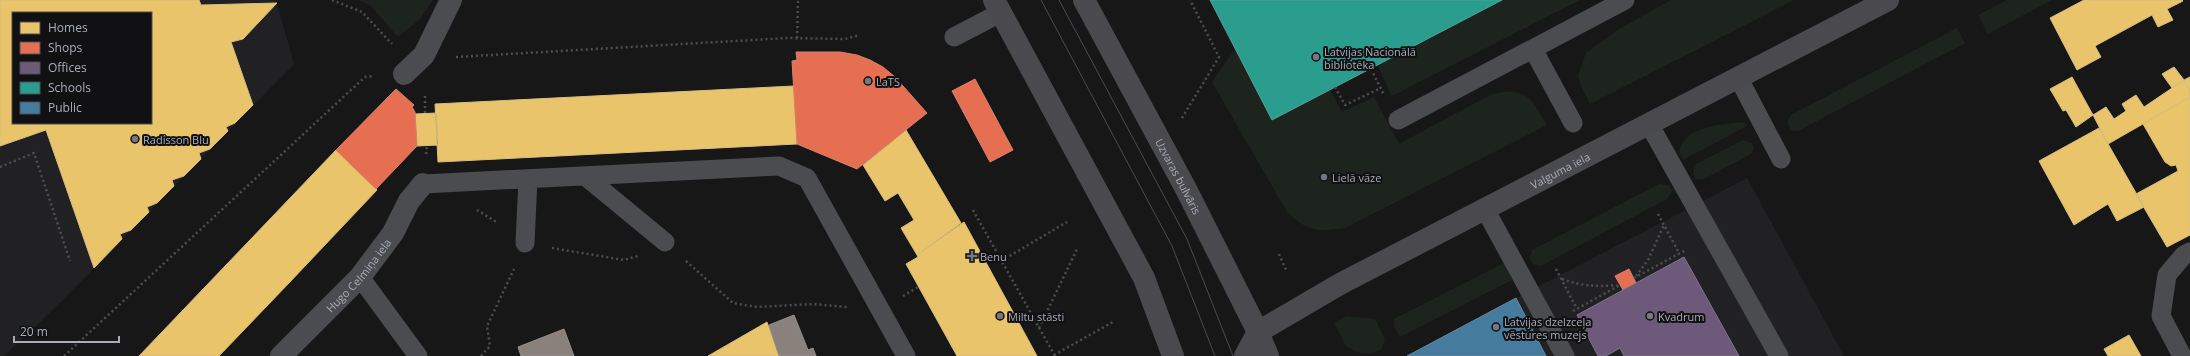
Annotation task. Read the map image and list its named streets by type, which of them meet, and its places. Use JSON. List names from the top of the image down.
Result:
{
  "streets": {
    "main road": ["Valguma iela", "Uzvaras bulvāris"],
    "street": ["Hugo Celmiņa iela"]
  },
  "crossings": [
    ["Valguma iela", "Uzvaras bulvāris"]
  ],
  "places": {
    "other": [
      "Latvijas Nacionālā bibliotēka",
      "LaTS",
      "Radisson Blu",
      "Lielā vāze",
      "Miltu stāsti",
      "Kvadrum",
      "Latvijas dzelzceļa vēstures muzejs"
    ],
    "health": ["Benu"]
  },
  "legend": [
    "Homes",
    "Shops",
    "Offices",
    "Schools",
    "Public"
  ],
  "scale_bar": "20 m"
}
